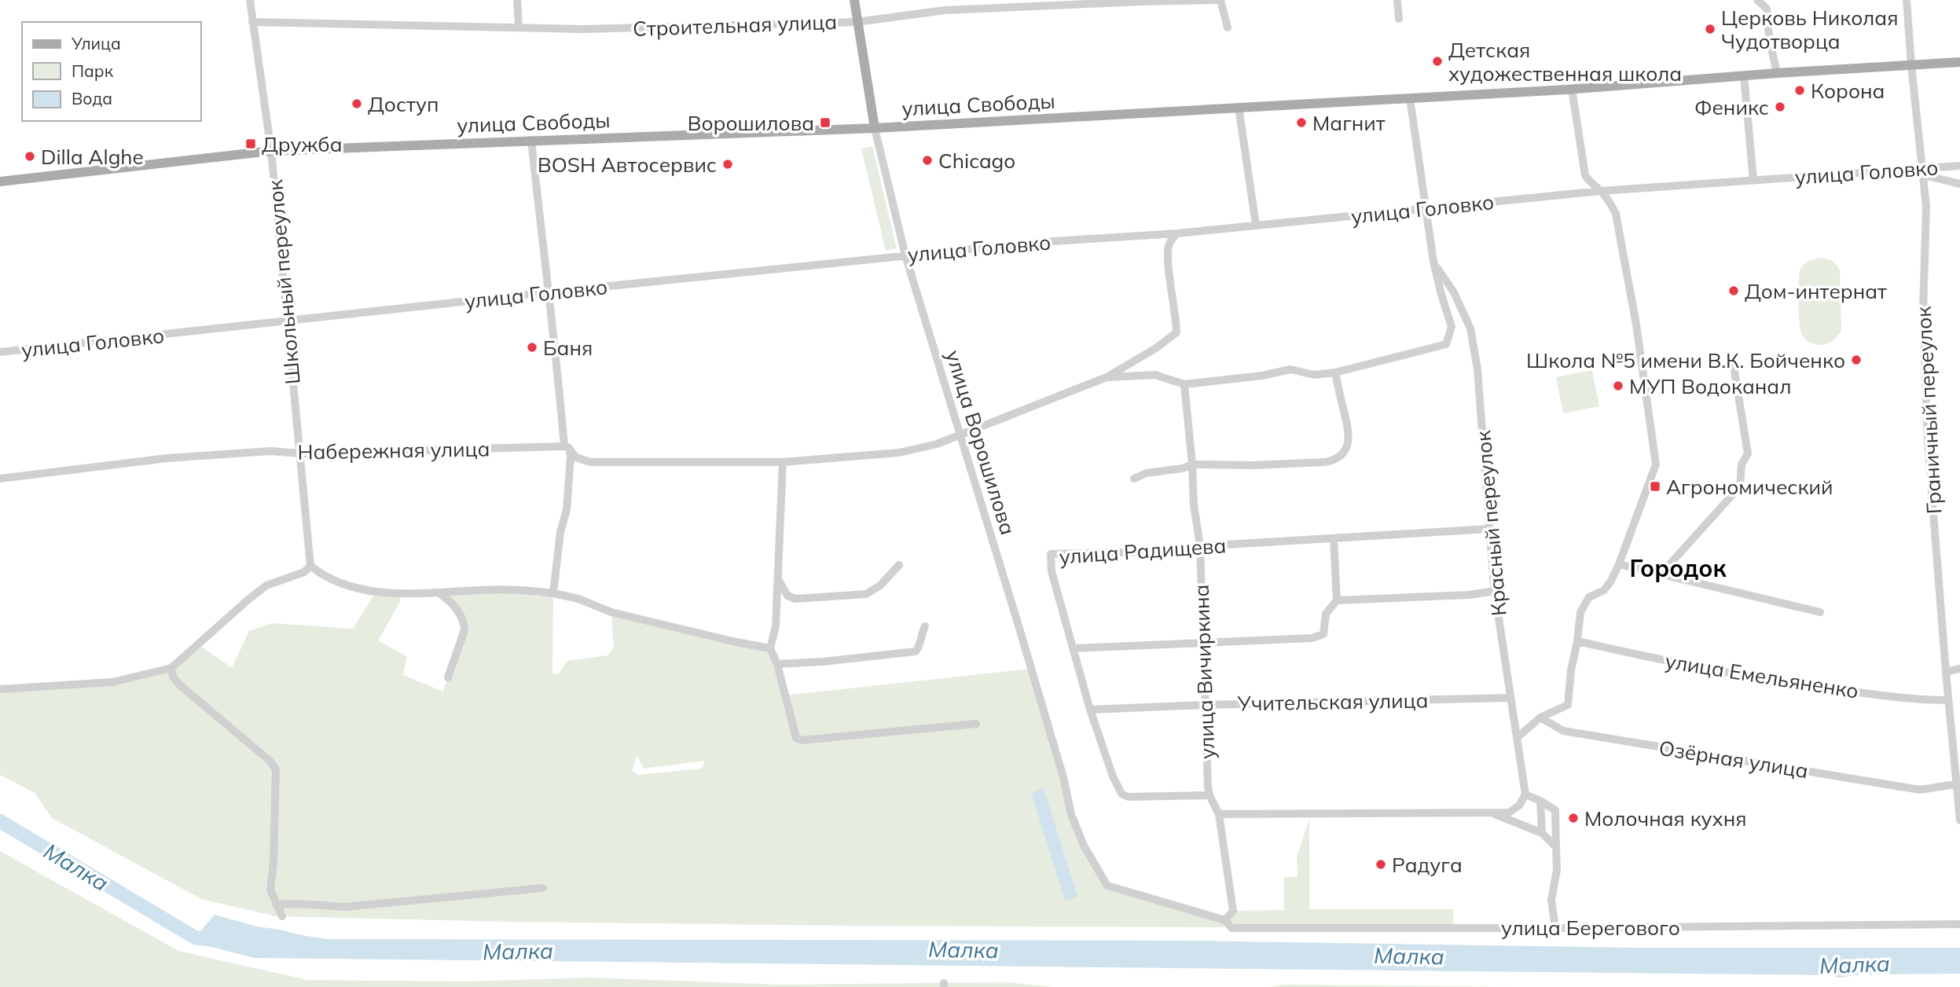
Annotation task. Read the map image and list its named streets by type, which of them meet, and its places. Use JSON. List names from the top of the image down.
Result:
{
  "streets": {
    "main road": ["улица Свободы", "улица Ворошилова"],
    "street": [
      "Строительная улица",
      "улица Головко",
      "Школьный переулок",
      "Граничный переулок",
      "Набережная улица",
      "Красный переулок",
      "улица Радищева",
      "улица Вичиркина",
      "улица Емельяненко",
      "Учительская улица",
      "Озёрная улица",
      "улица Берегового"
    ]
  },
  "crossings": [
    ["Строительная улица", "Школьный переулок"],
    ["Строительная улица", "улица Ворошилова"],
    ["улица Свободы", "Школьный переулок"],
    ["улица Свободы", "Граничный переулок"],
    ["улица Свободы", "улица Ворошилова"],
    ["улица Свободы", "Красный переулок"],
    ["улица Головко", "Школьный переулок"],
    ["улица Головко", "Граничный переулок"],
    ["улица Головко", "улица Ворошилова"],
    ["улица Головко", "Красный переулок"],
    ["Школьный переулок", "Набережная улица"],
    ["Граничный переулок", "улица Емельяненко"],
    ["Граничный переулок", "Озёрная улица"],
    ["улица Ворошилова", "улица Вичиркина"],
    ["улица Ворошилова", "улица Берегового"],
    ["Красный переулок", "улица Радищева"],
    ["Красный переулок", "Учительская улица"],
    ["улица Радищева", "улица Вичиркина"],
    ["улица Радищева", "Учительская улица"],
    ["улица Вичиркина", "Учительская улица"],
    ["улица Вичиркина", "улица Берегового"]
  ],
  "districts": ["Городок"],
  "water": ["Малка"],
  "places": {
    "other": [
      "Церковь Николая Чудотворца",
      "Детская художественная школа",
      "Корона",
      "Доступ",
      "Феникс",
      "Магнит",
      "Dilla Alghe",
      "Chicago",
      "BOSH Автосервис",
      "Дом-интернат",
      "Баня",
      "Школа №5 имени В.К. Бойченко",
      "МУП Водоканал",
      "Молочная кухня",
      "Радуга"
    ],
    "transit": ["Ворошилова", "Дружба", "Агрономический"]
  },
  "legend": ["Улица", "Парк", "Вода"]
}
